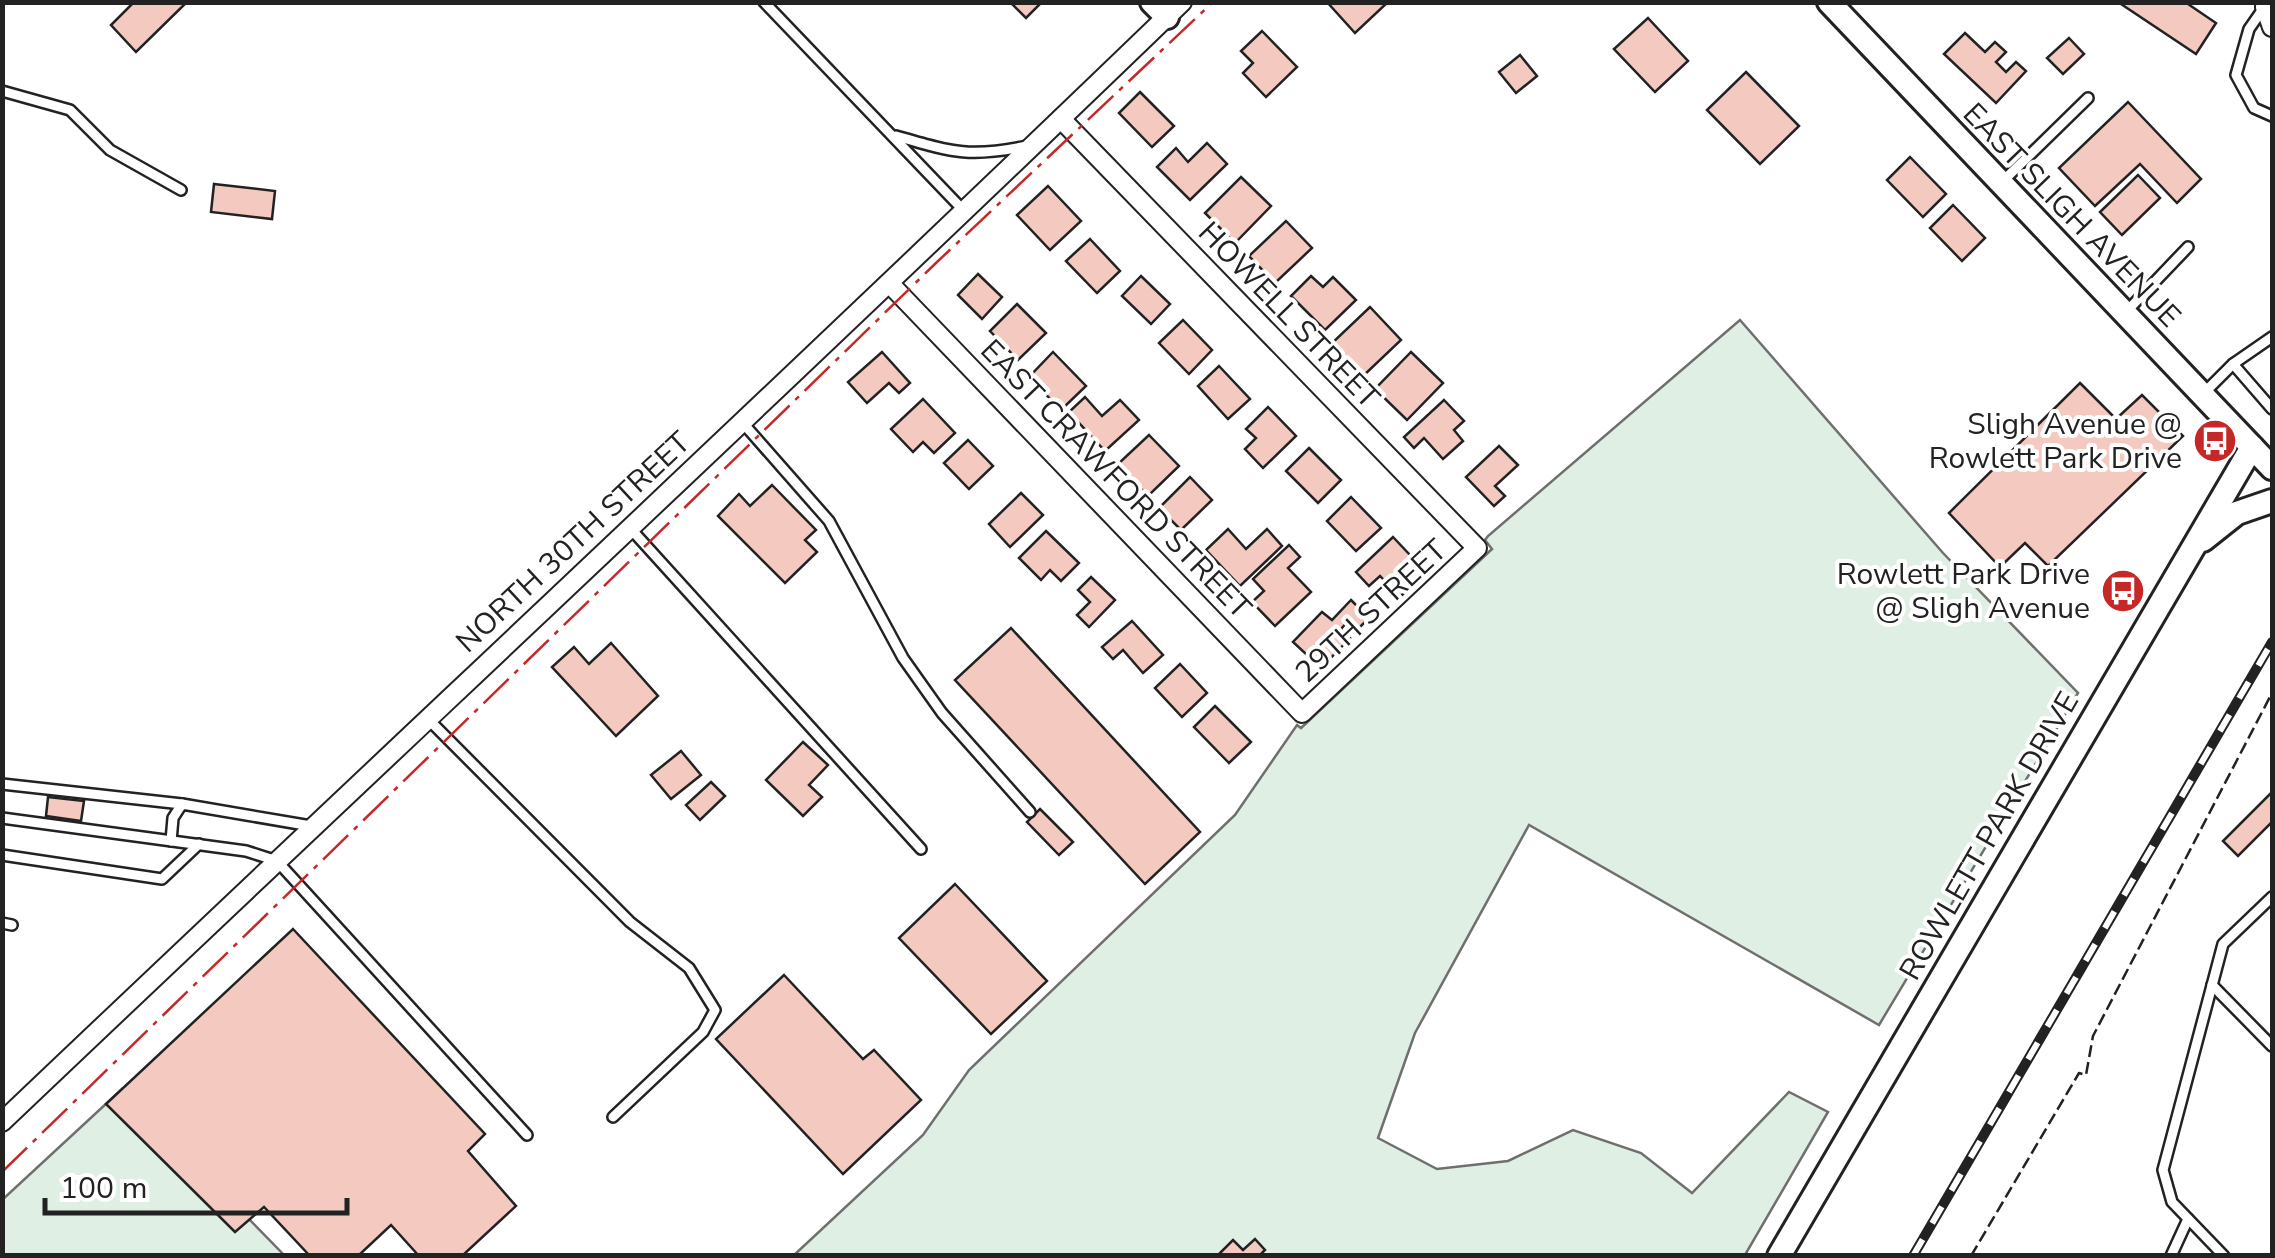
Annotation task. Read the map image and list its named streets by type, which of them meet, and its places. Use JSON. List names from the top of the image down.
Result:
{
  "streets": {
    "street": [
      "EAST SLIGH AVENUE",
      "HOWELL STREET",
      "EAST CRAWFORD STREET",
      "NORTH 30TH STREET",
      "29TH STREET",
      "ROWLETT PARK DRIVE"
    ]
  },
  "crossings": [
    ["EAST SLIGH AVENUE", "ROWLETT PARK DRIVE"],
    ["HOWELL STREET", "NORTH 30TH STREET"],
    ["HOWELL STREET", "29TH STREET"],
    ["EAST CRAWFORD STREET", "NORTH 30TH STREET"],
    ["EAST CRAWFORD STREET", "29TH STREET"]
  ],
  "places": {
    "bus stop": ["Sligh Avenue @ Rowlett Park Drive", "Rowlett Park Drive @ Sligh Avenue"]
  },
  "scale_bar": "100 m"
}
